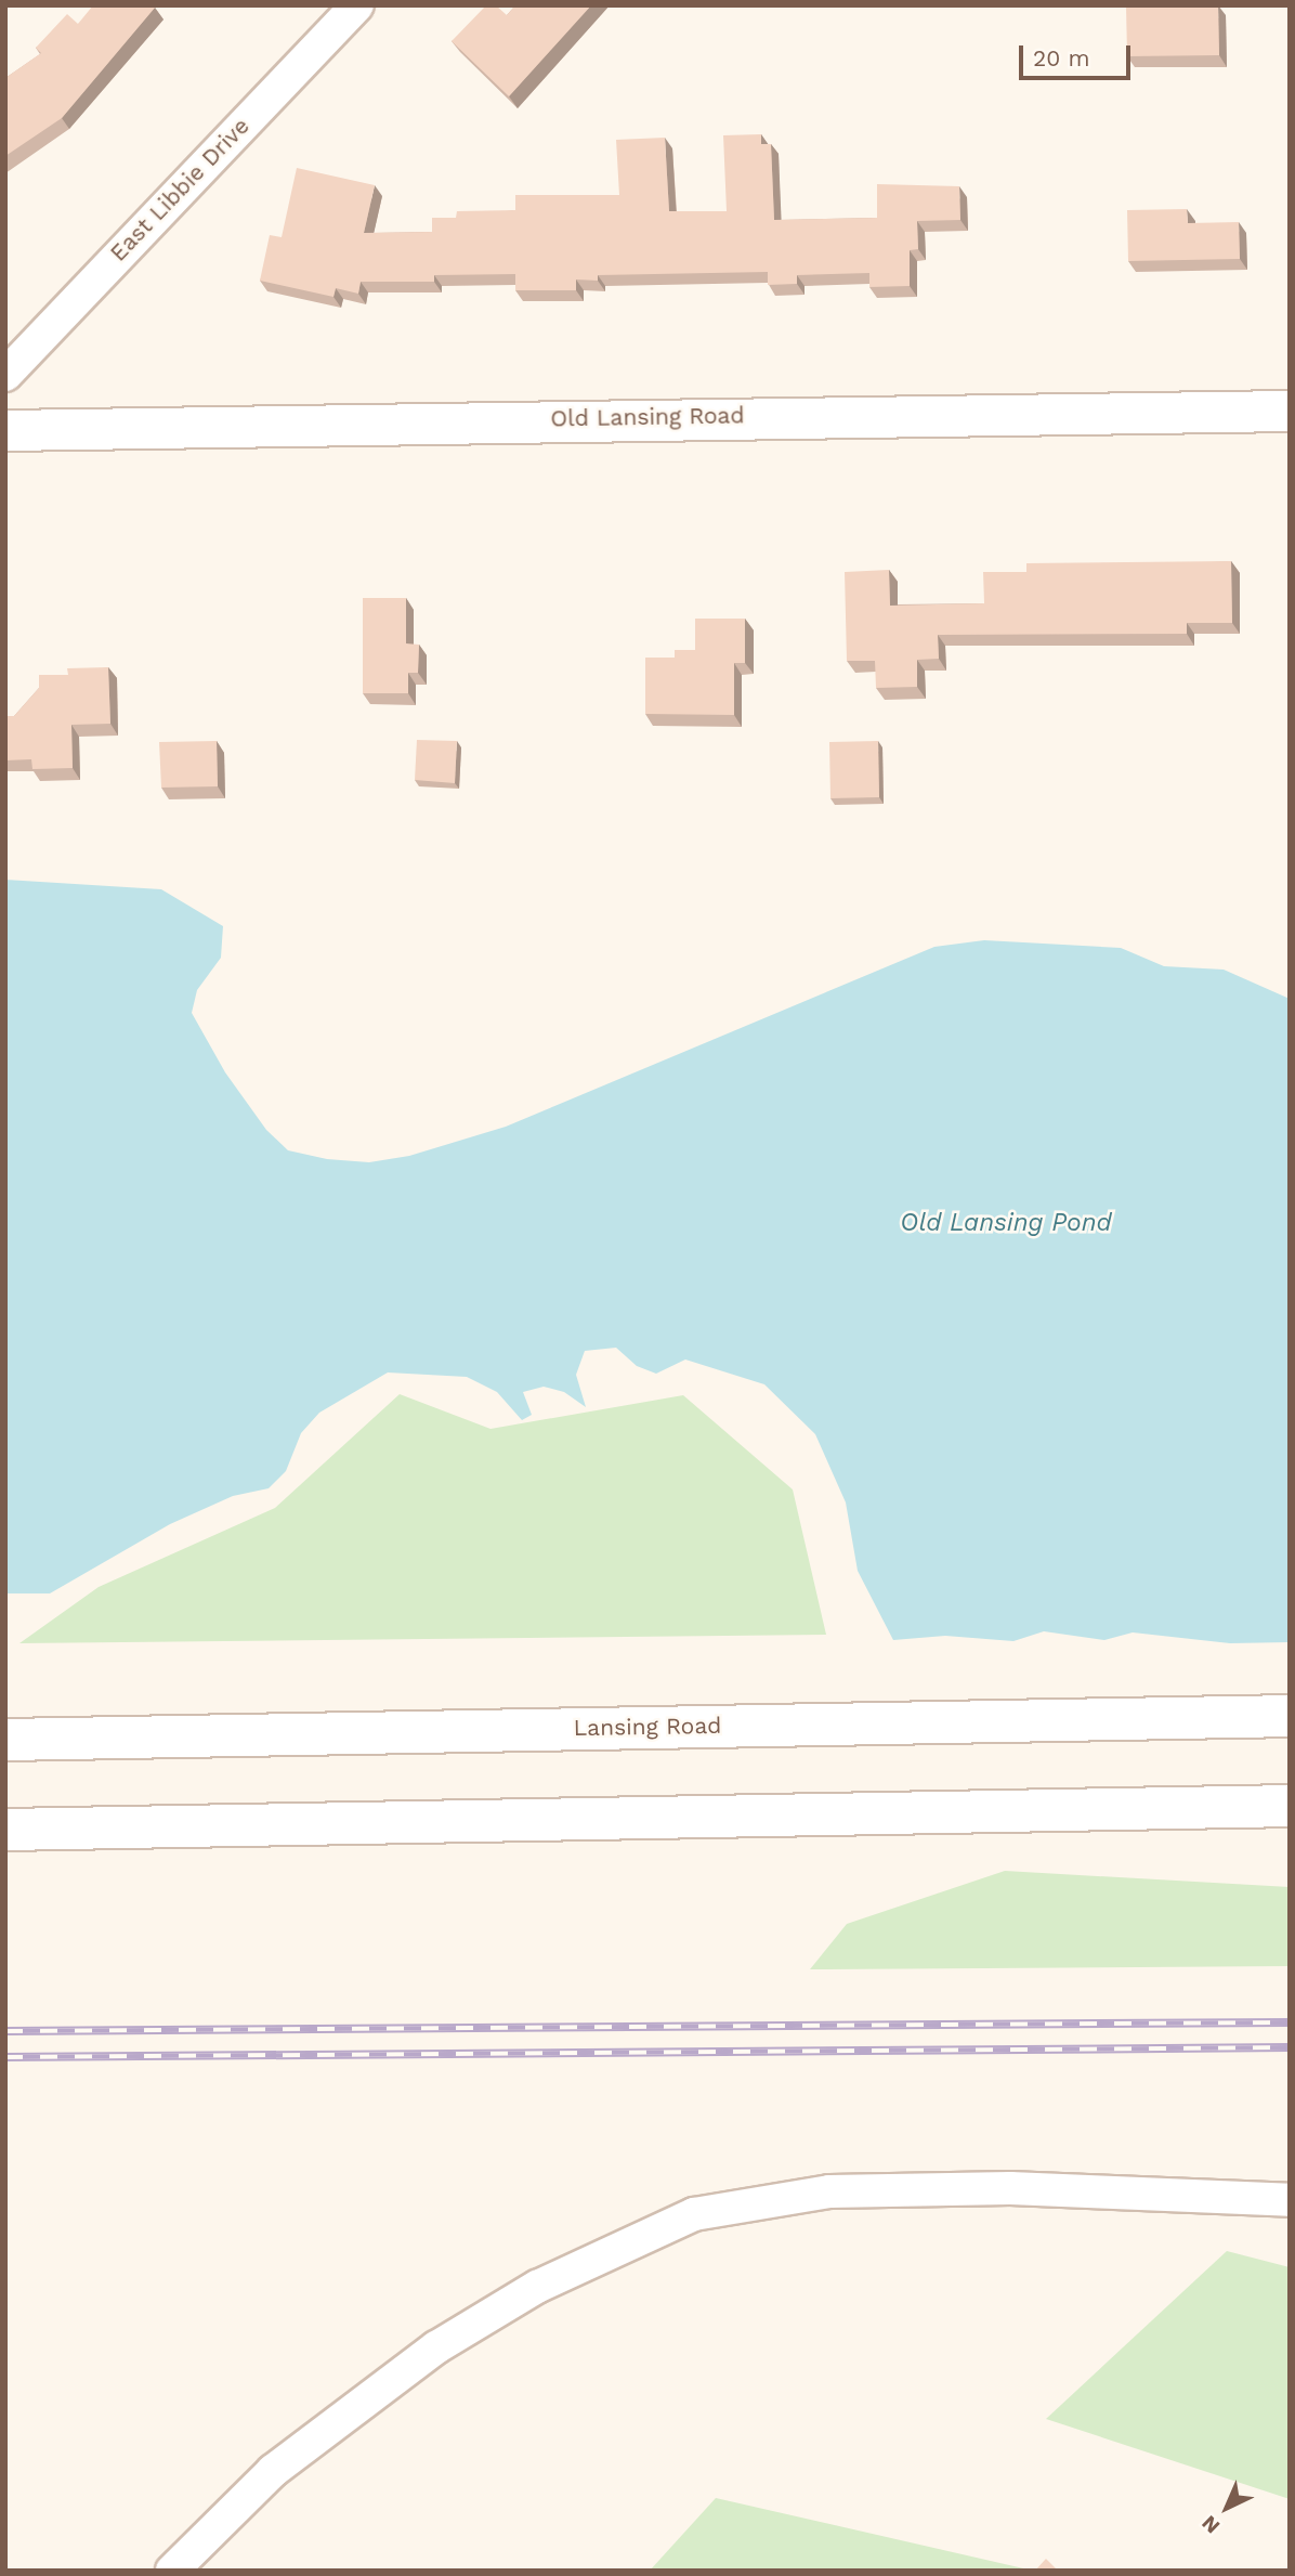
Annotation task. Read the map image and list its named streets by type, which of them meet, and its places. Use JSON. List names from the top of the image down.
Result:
{
  "streets": {
    "main road": ["Lansing Road"],
    "street": ["East Libbie Drive", "Old Lansing Road"]
  },
  "water": ["Old Lansing Pond"],
  "scale_bar": "20 m",
  "north": "bottom left"
}
